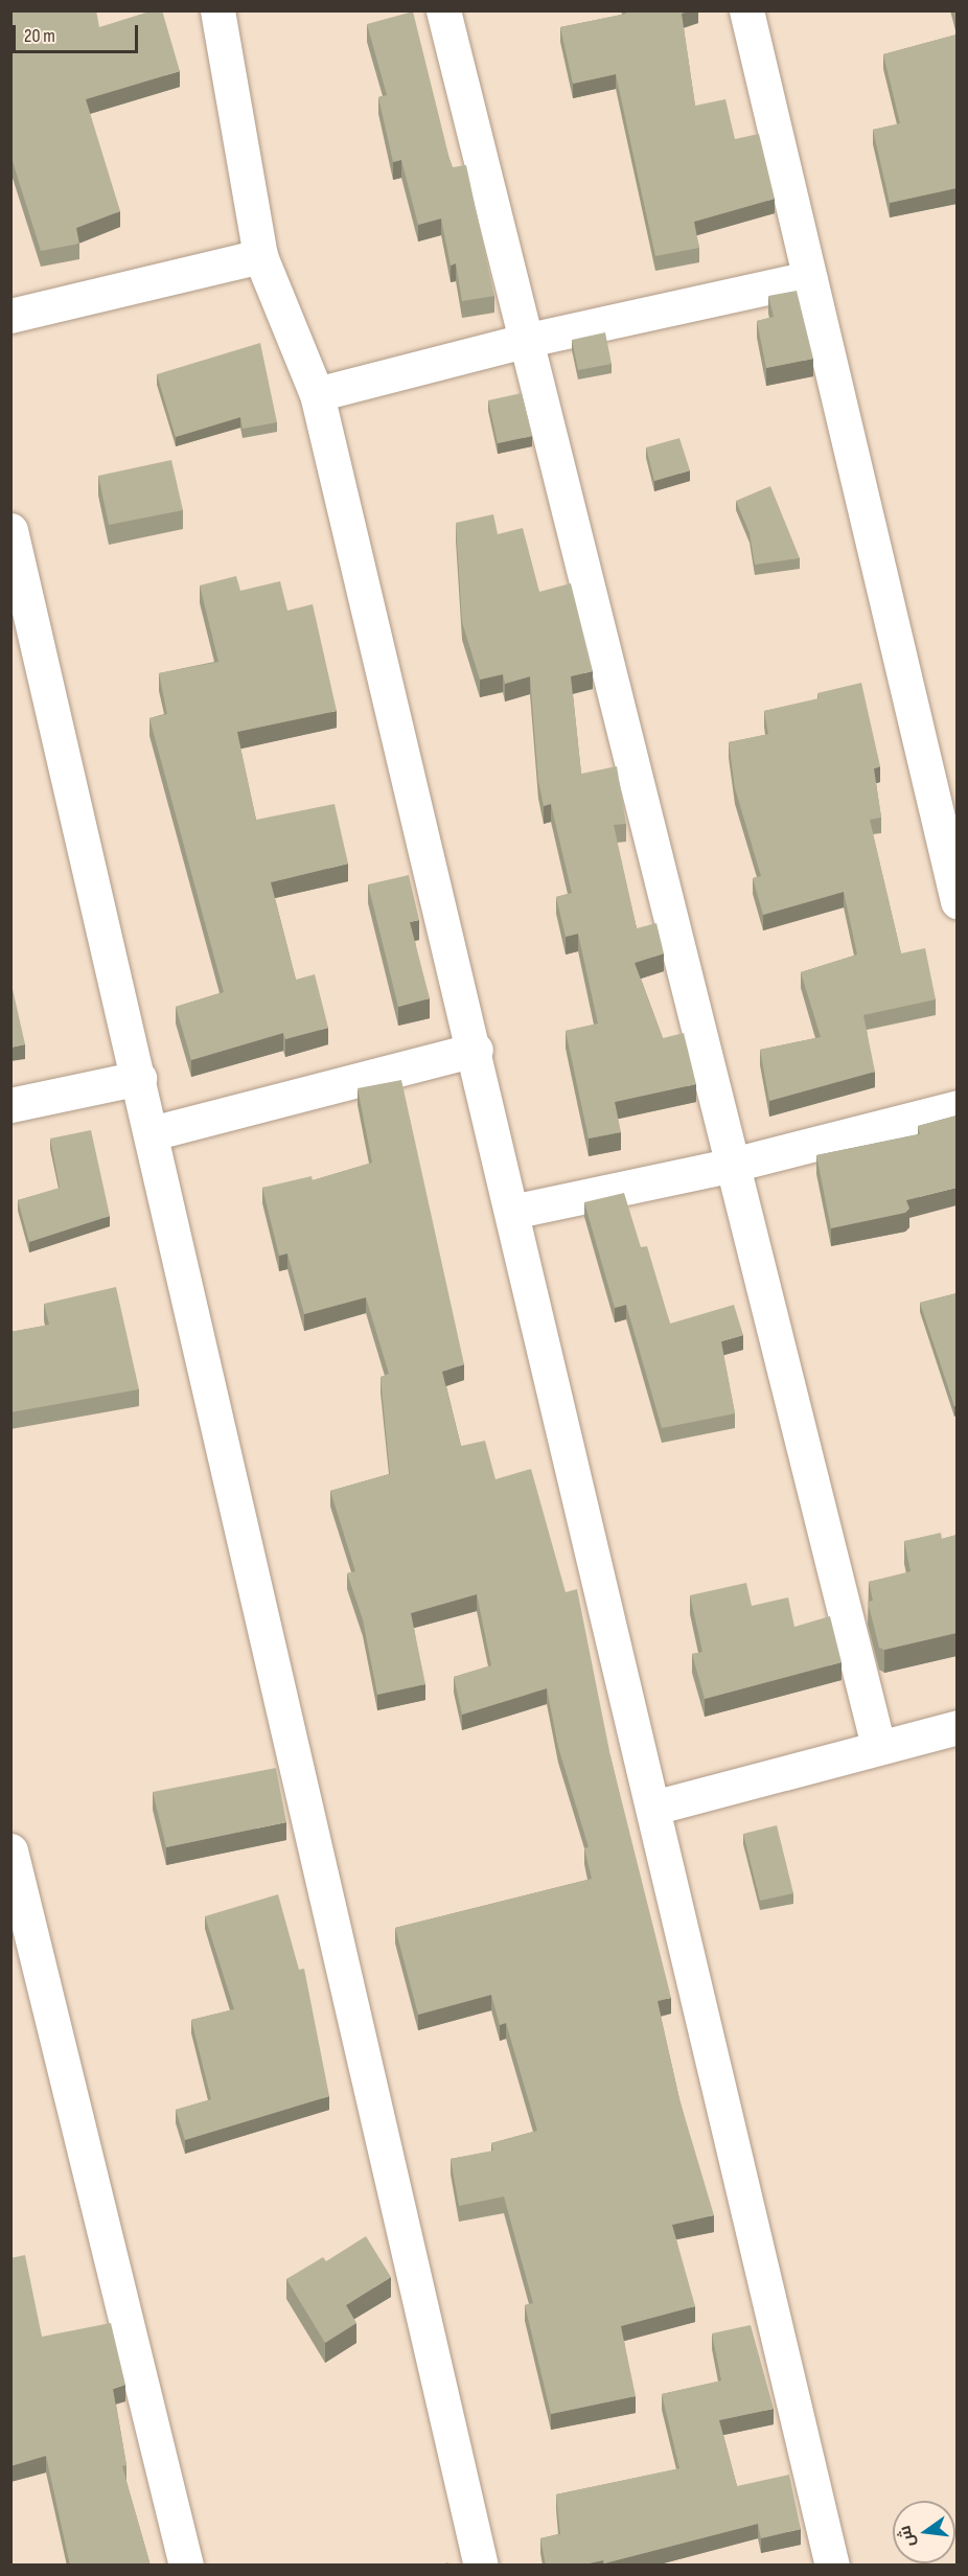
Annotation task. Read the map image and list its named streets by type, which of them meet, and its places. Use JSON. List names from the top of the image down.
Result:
{
  "scale_bar": "20 m",
  "north": "left"
}
